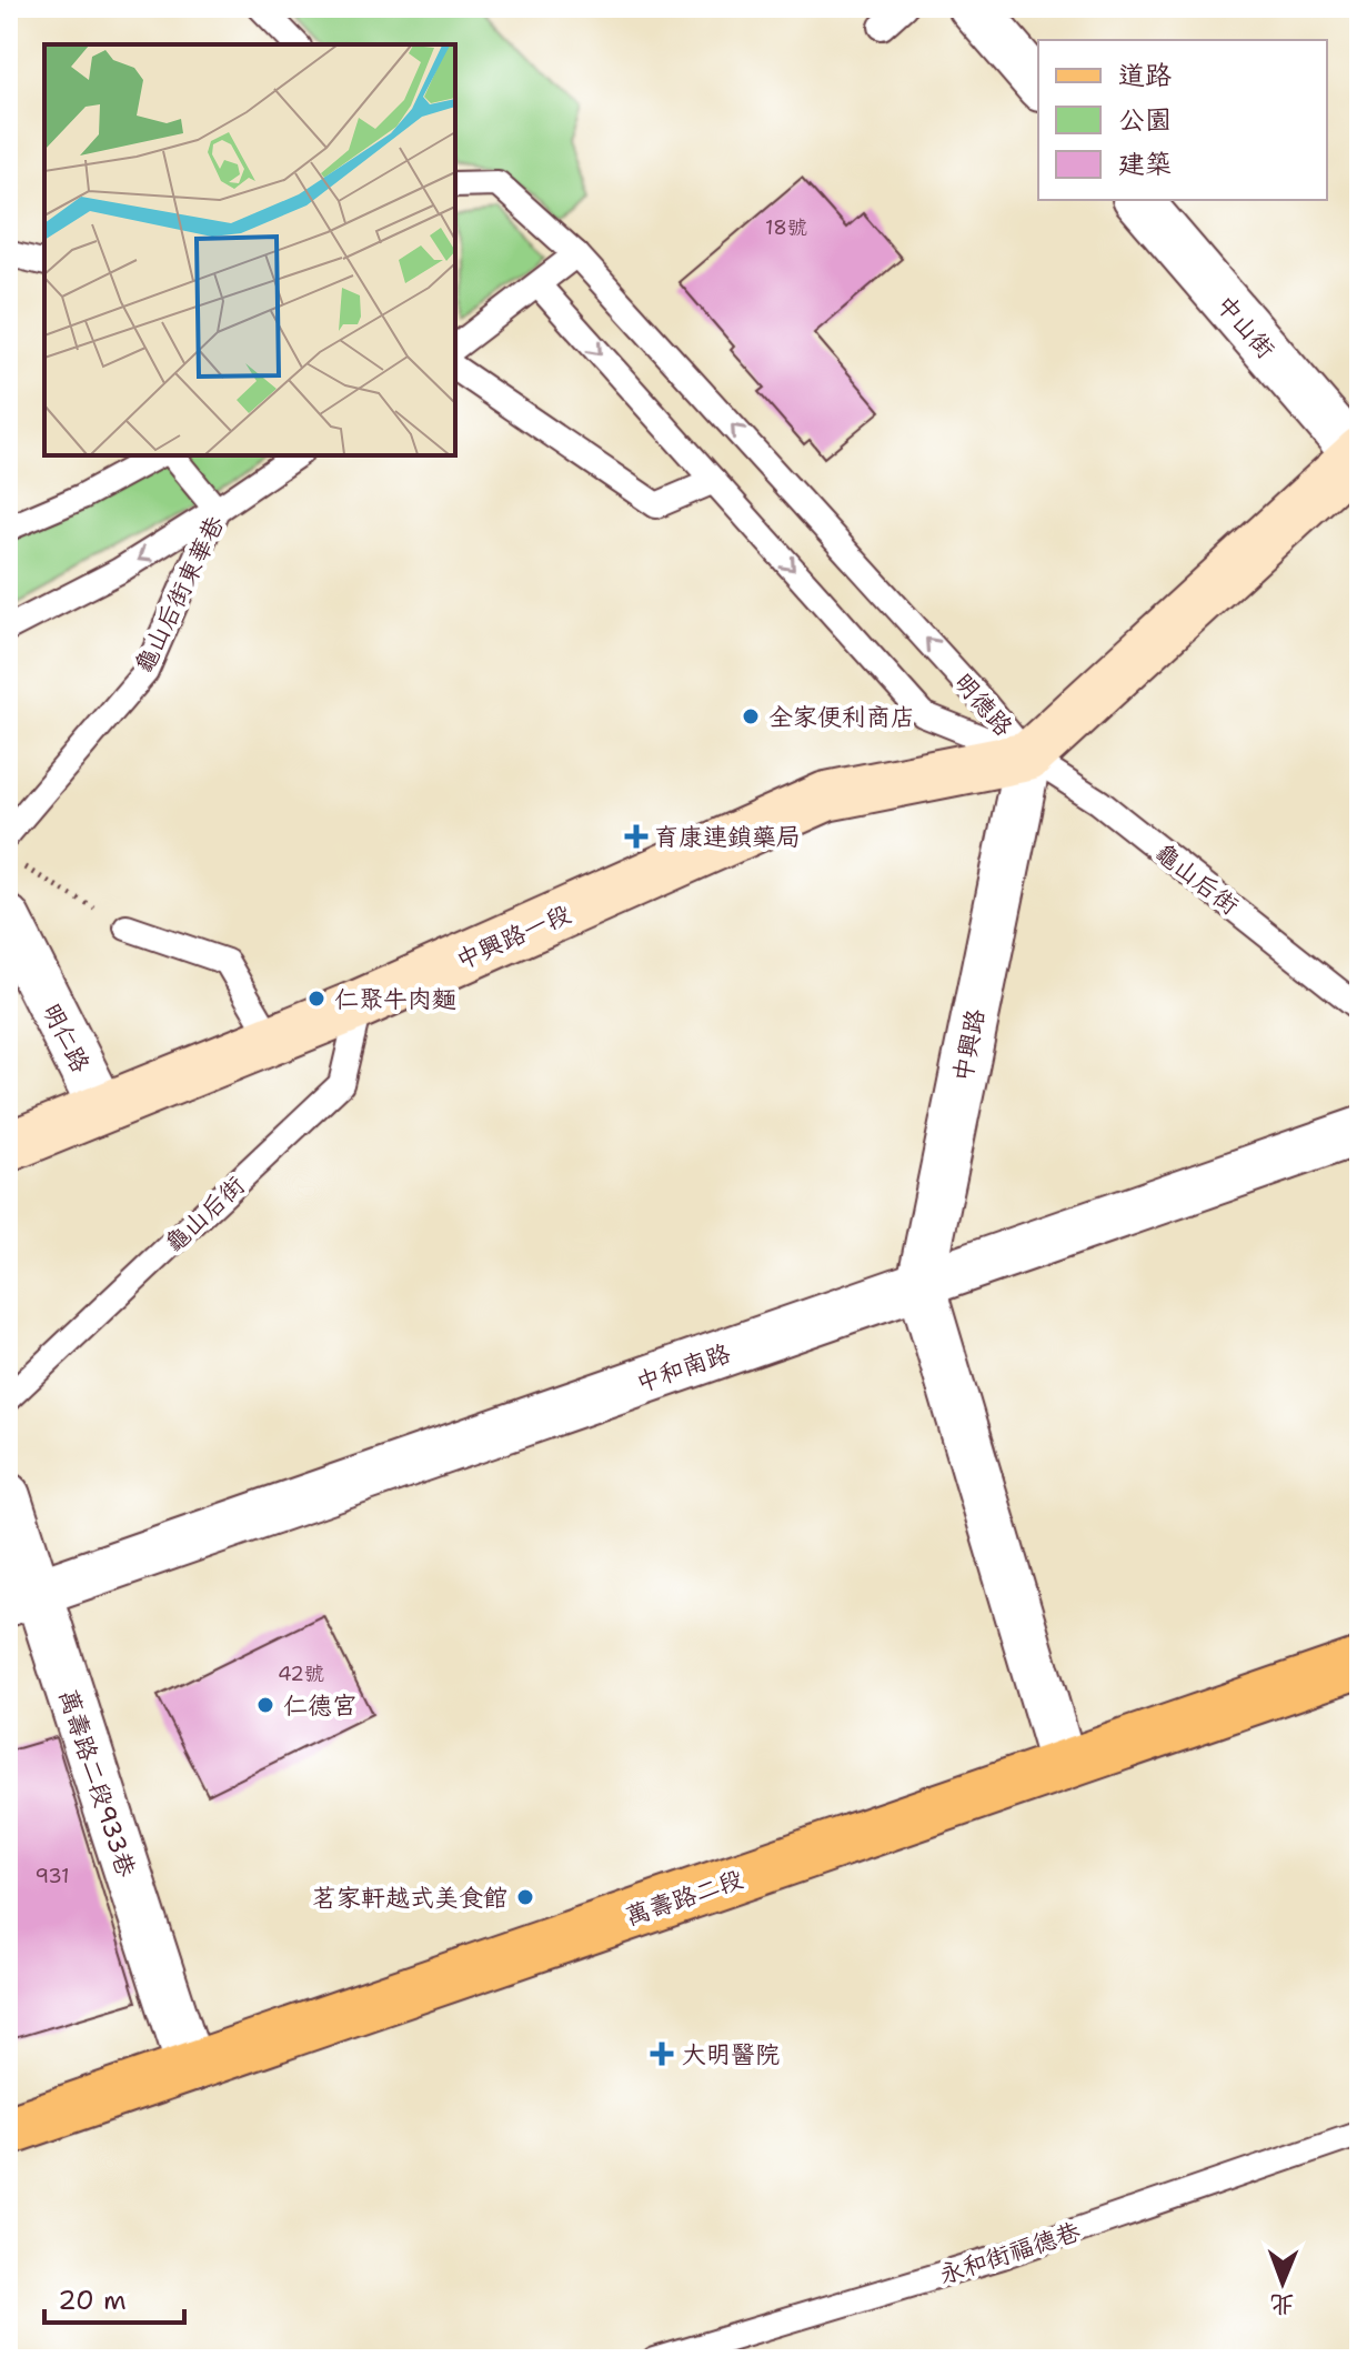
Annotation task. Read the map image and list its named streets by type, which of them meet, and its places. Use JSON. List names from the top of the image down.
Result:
{
  "streets": {
    "main road": ["萬壽路二段"],
    "street": [
      "中山街",
      "中興路一段",
      "明仁路",
      "中興路",
      "中和南路",
      "萬壽路二段933巷"
    ],
    "lane": [
      "龜山后街東華巷",
      "明德路",
      "龜山后街",
      "永和街福德巷"
    ]
  },
  "crossings": [
    ["明德路", "龜山后街"],
    ["明德路", "中興路一段"],
    ["明德路", "中興路"],
    ["龜山后街", "中興路一段"],
    ["龜山后街", "中興路"],
    ["中興路一段", "明仁路"],
    ["中興路一段", "中興路"],
    ["中興路", "中和南路"],
    ["中興路", "萬壽路二段"],
    ["中和南路", "萬壽路二段933巷"],
    ["萬壽路二段933巷", "萬壽路二段"]
  ],
  "places": {
    "other": [
      "全家便利商店",
      "仁聚牛肉麵",
      "仁德宮",
      "茗家軒越式美食館"
    ],
    "health": ["育康連鎖藥局", "大明醫院"]
  },
  "house_numbers": ["18號", "42號", "931"],
  "legend": ["道路", "公園", "建築"],
  "scale_bar": "20 m",
  "north": "bottom"
}
